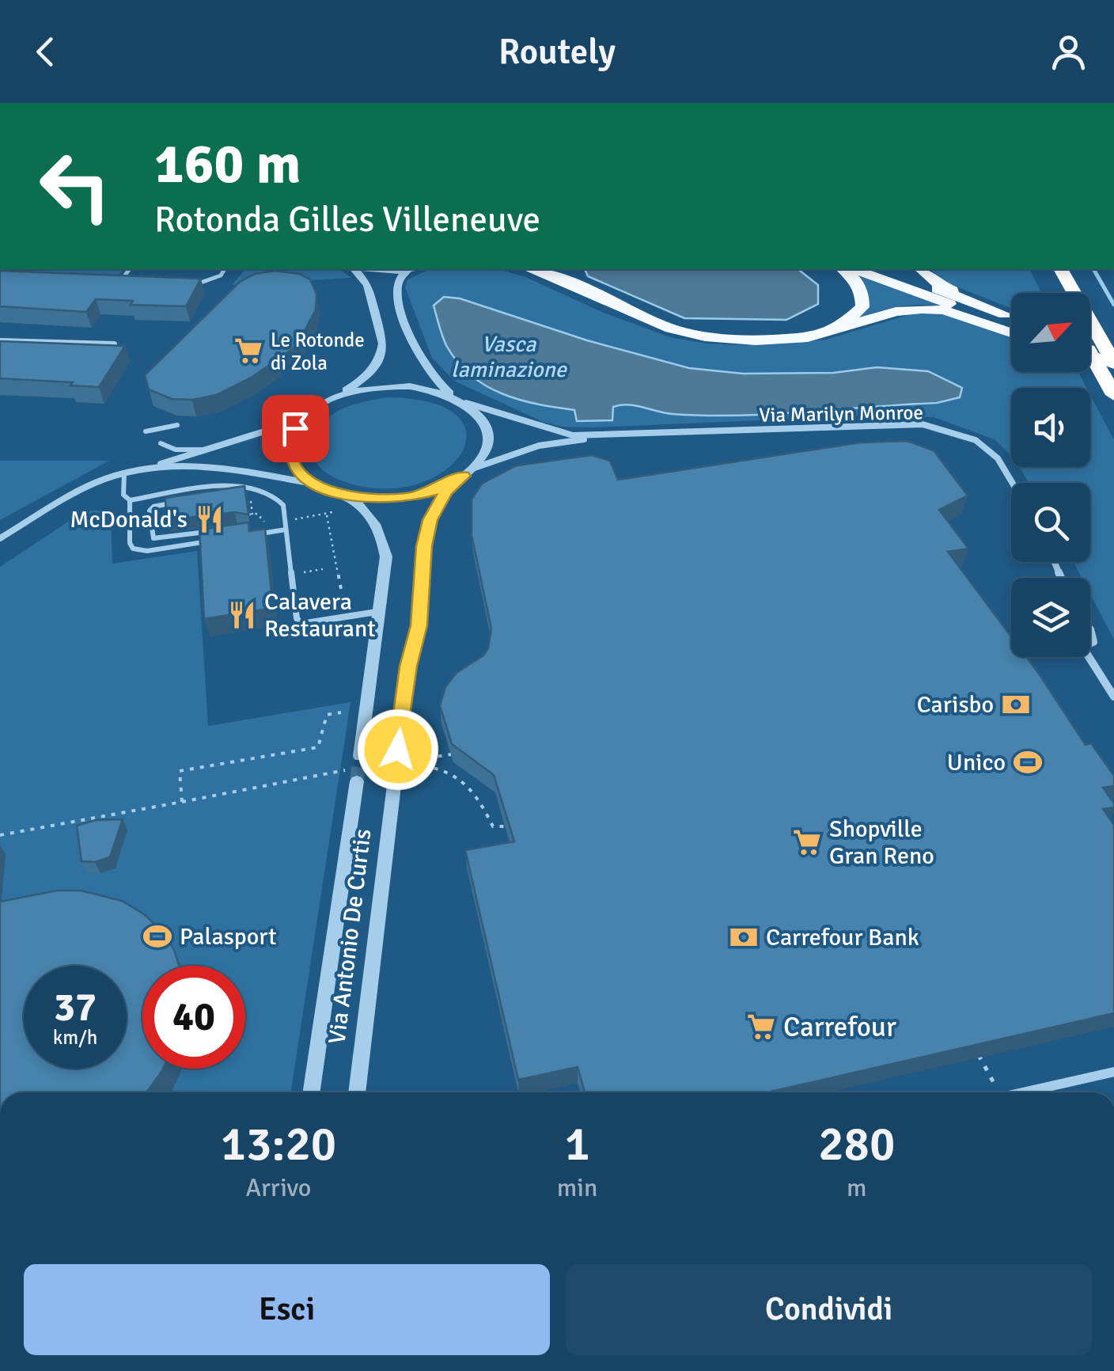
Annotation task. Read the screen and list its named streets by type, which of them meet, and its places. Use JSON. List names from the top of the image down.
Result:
{
  "streets": {
    "street": ["Via Marilyn Monroe", "Via Antonio De Curtis"]
  },
  "water": ["Vasca laminazione"],
  "places": {
    "supermarket": ["Le Rotonde di Zola", "Shopville Gran Reno", "Carrefour"],
    "restaurant": ["McDonald's", "Calavera Restaurant"],
    "bank": ["Carisbo", "Carrefour Bank"],
    "sports": ["Unico", "Palasport"]
  },
  "north": "top right",
  "page": {
    "header": "Routely",
    "turn": ["160 m", "Rotonda Gilles Villeneuve"],
    "speed": "37 km/h",
    "limit": "40",
    "eta": [
      "13:20",
      "Arrivo",
      "1",
      "min",
      "280",
      "m"
    ],
    "buttons": ["Esci", "Condividi"]
  }
}
